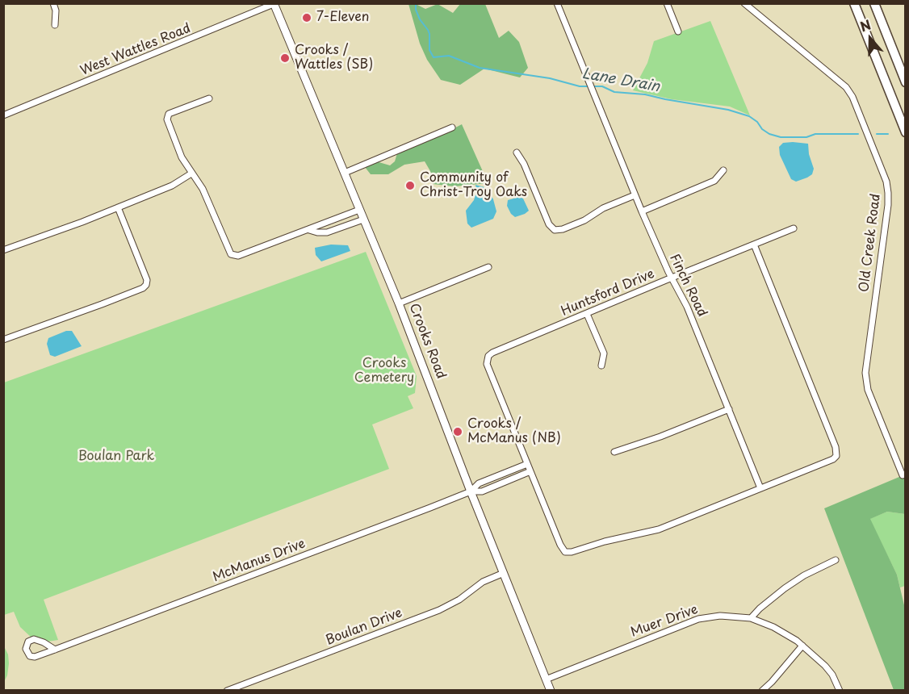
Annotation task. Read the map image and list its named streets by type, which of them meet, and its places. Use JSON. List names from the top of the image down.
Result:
{
  "streets": {
    "main road": ["Crooks Road"],
    "street": [
      "West Wattles Road",
      "Old Creek Road",
      "Finch Road",
      "Huntsford Drive",
      "McManus Drive",
      "Muer Drive",
      "Boulan Drive"
    ]
  },
  "crossings": [
    ["West Wattles Road", "Crooks Road"],
    ["Finch Road", "Huntsford Drive"],
    ["Crooks Road", "McManus Drive"],
    ["Crooks Road", "Muer Drive"],
    ["Crooks Road", "Boulan Drive"]
  ],
  "water": ["Lane Drain"],
  "parks": ["Crooks Cemetery", "Boulan Park"],
  "places": [
    "7-Eleven",
    "Crooks / Wattles (SB)",
    "Community of Christ-Troy Oaks",
    "Crooks / McManus (NB)"
  ],
  "north": "top"
}
